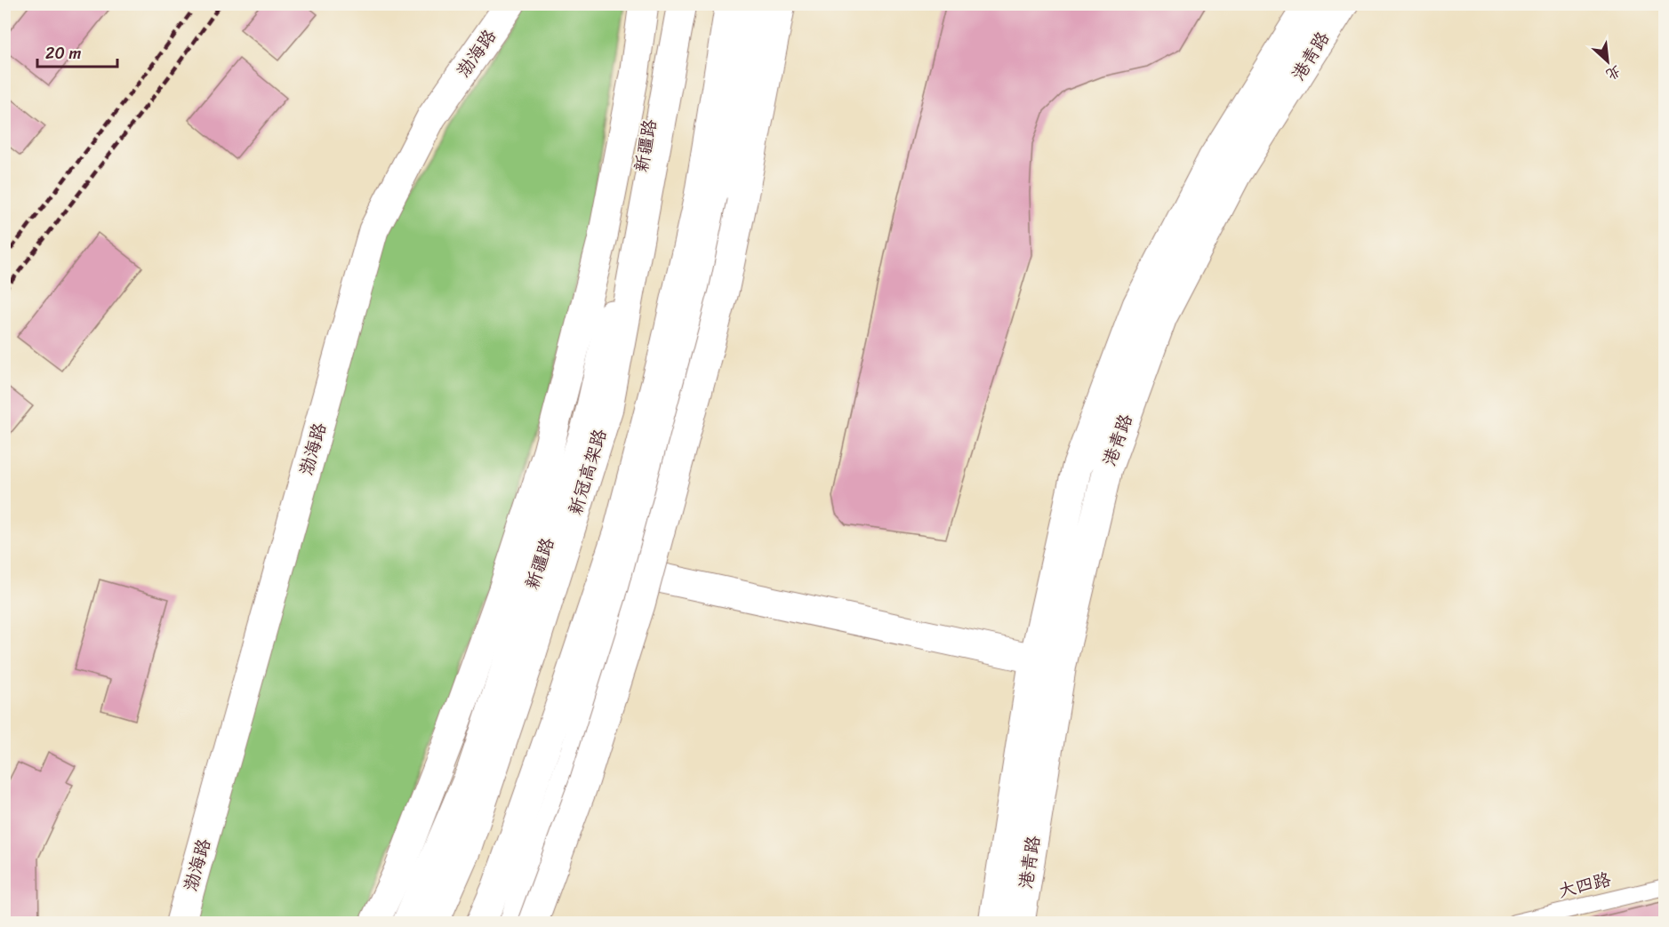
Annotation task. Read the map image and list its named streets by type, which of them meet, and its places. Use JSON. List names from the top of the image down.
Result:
{
  "streets": {
    "main road": [
      "渤海路",
      "港青路",
      "新疆路",
      "新冠高架路"
    ],
    "lane": ["大四路"]
  },
  "scale_bar": "20 m",
  "north": "bottom right"
}
